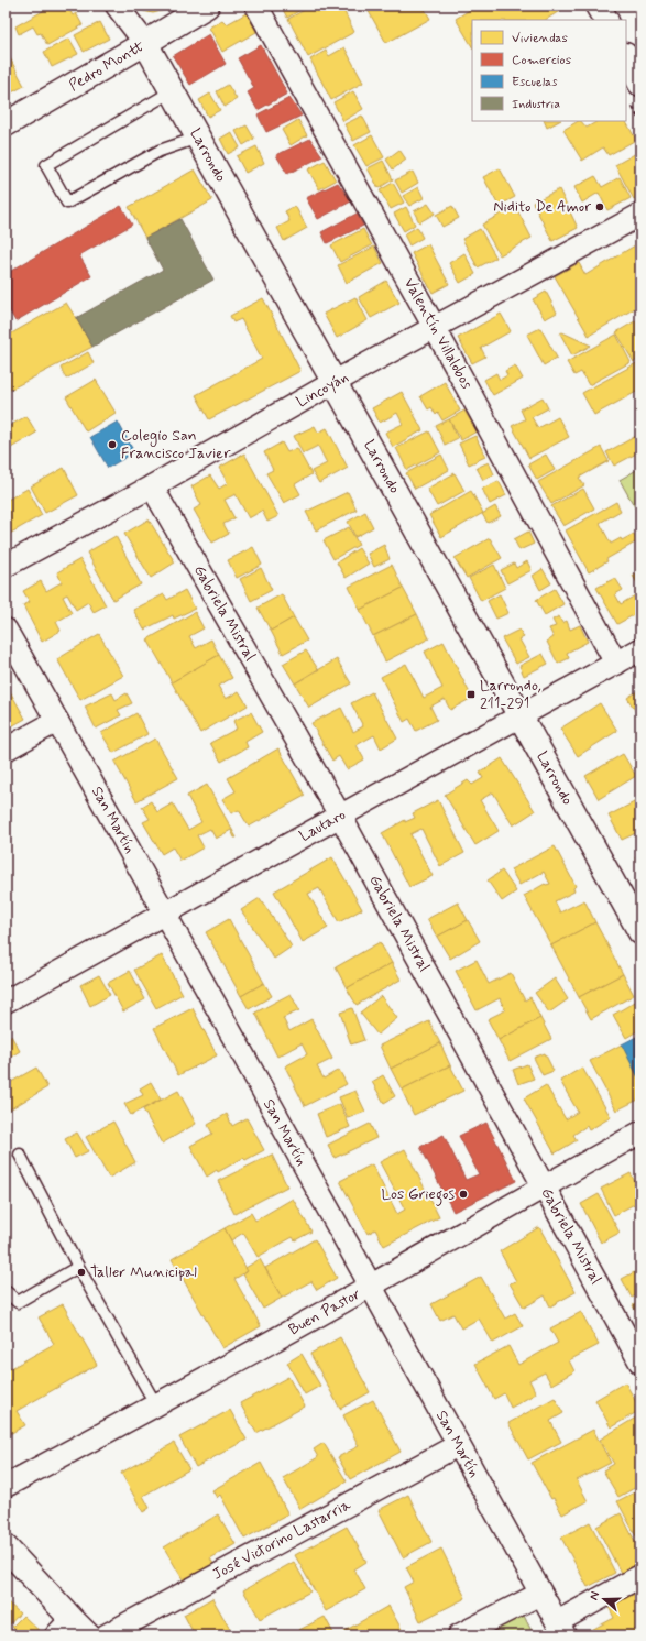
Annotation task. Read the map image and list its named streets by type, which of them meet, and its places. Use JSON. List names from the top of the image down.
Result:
{
  "streets": {
    "street": [
      "Pedro Montt",
      "Larrondo",
      "Valentín Villalobos",
      "Lincoyán",
      "Gabriela Mistral",
      "San Martín",
      "Lautaro",
      "Buen Pastor",
      "José Victorino Lastarria"
    ]
  },
  "crossings": [
    ["Pedro Montt", "Larrondo"],
    ["Larrondo", "Lincoyán"],
    ["Larrondo", "Lautaro"],
    ["Valentín Villalobos", "Lincoyán"],
    ["Valentín Villalobos", "Lautaro"],
    ["Lincoyán", "Gabriela Mistral"],
    ["Gabriela Mistral", "Lautaro"],
    ["Gabriela Mistral", "Buen Pastor"],
    ["San Martín", "Lautaro"],
    ["San Martín", "Buen Pastor"],
    ["San Martín", "José Victorino Lastarria"]
  ],
  "places": {
    "other": [
      "Nidito De Amor",
      "Colegio San Francisco Javier",
      "Los Griegos",
      "Taller Municipal"
    ],
    "transit": ["Larrondo, 211-291"]
  },
  "legend": [
    "Viviendas",
    "Comercios",
    "Escuelas",
    "Industria"
  ],
  "north": "left"
}
